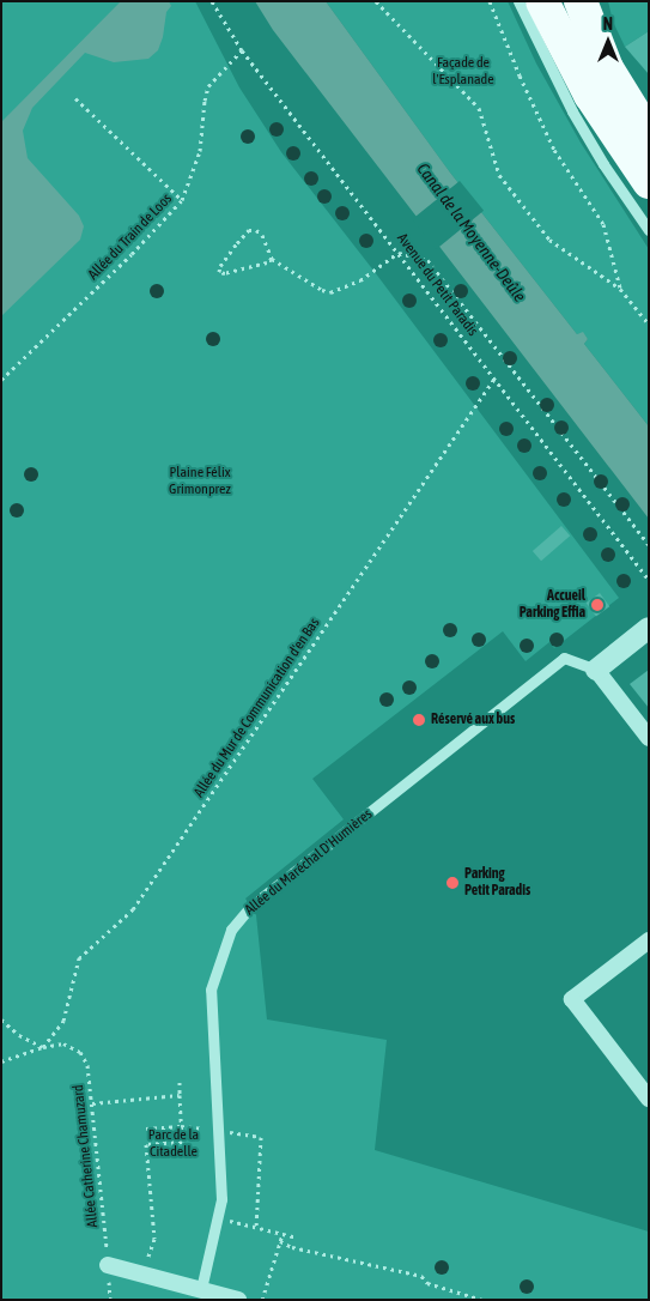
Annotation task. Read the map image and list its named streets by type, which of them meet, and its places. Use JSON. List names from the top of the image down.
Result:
{
  "streets": {
    "lane": ["Allée du Maréchal D'Humières"],
    "path": [
      "Allée du Train de Loos",
      "Avenue du Petit Paradis",
      "Allée du Mur de Communication d'en Bas",
      "Allée Catherine Chamuzard"
    ]
  },
  "crossings": [
    ["Allée du Train de Loos", "Avenue du Petit Paradis"],
    ["Avenue du Petit Paradis", "Allée du Mur de Communication d'en Bas"],
    ["Allée du Mur de Communication d'en Bas", "Allée Catherine Chamuzard"]
  ],
  "water": ["Canal de la Moyenne-Deûle"],
  "parks": ["Façade de l'Esplanade", "Plaine Félix Grimonprez", "Parc de la Citadelle"],
  "places": ["Accueil Parking Effia", "Réservé aux bus", "Parking Petit Paradis"],
  "north": "top"
}
